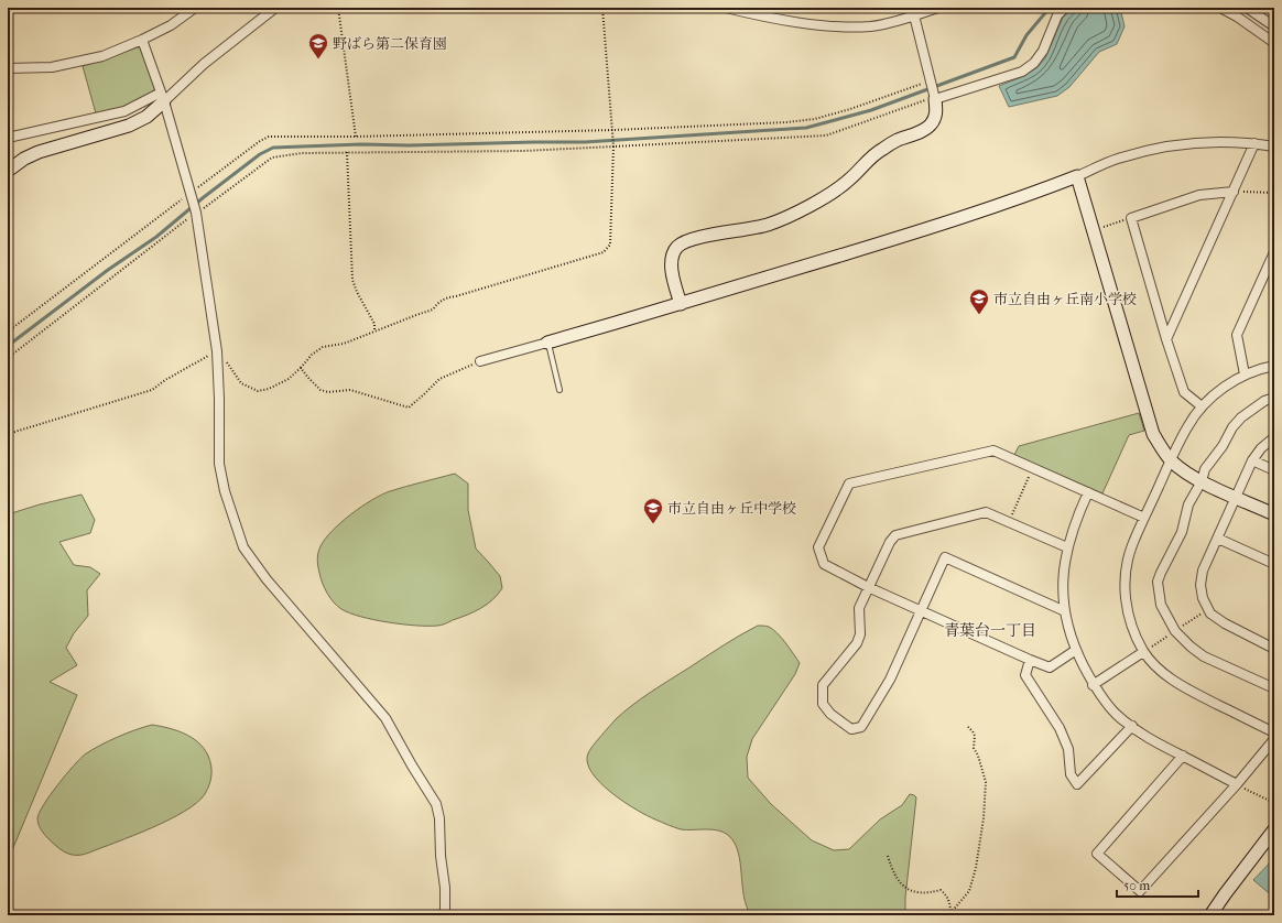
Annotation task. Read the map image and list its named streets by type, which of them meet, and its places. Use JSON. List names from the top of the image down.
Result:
{
  "districts": ["青葉台一丁目"],
  "places": {
    "school or university": ["野ばら第二保育園", "市立自由ヶ丘南小学校", "市立自由ヶ丘中学校"]
  },
  "scale_bar": "50 m"
}
